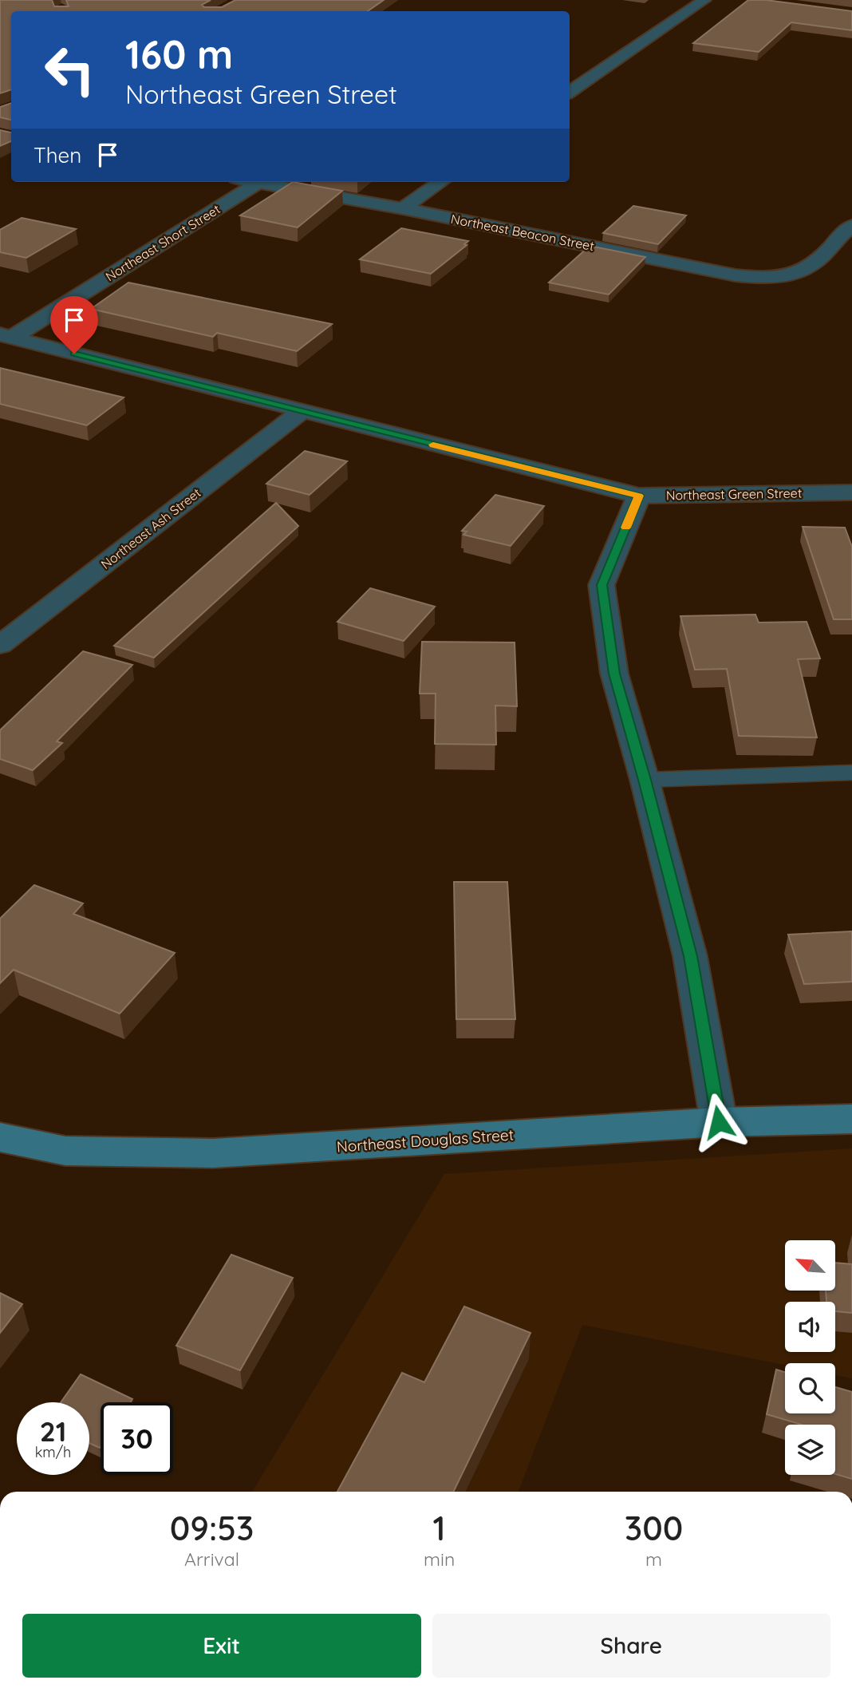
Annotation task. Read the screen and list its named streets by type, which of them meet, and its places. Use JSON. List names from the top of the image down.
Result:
{
  "streets": {
    "main road": ["Northeast Douglas Street"],
    "street": [
      "Northeast Beacon Street",
      "Northeast Short Street",
      "Northeast Green Street",
      "Northeast Ash Street"
    ]
  },
  "crossings": [
    ["Northeast Beacon Street", "Northeast Short Street"],
    ["Northeast Short Street", "Northeast Green Street"],
    ["Northeast Green Street", "Northeast Ash Street"]
  ],
  "north": "top left",
  "page": {
    "turn": ["160 m", "Northeast Green Street"],
    "then": "Then",
    "speed": "21 km/h",
    "limit": "30",
    "eta": [
      "09:53",
      "Arrival",
      "1",
      "min",
      "300",
      "m"
    ],
    "buttons": ["Exit", "Share"]
  }
}
